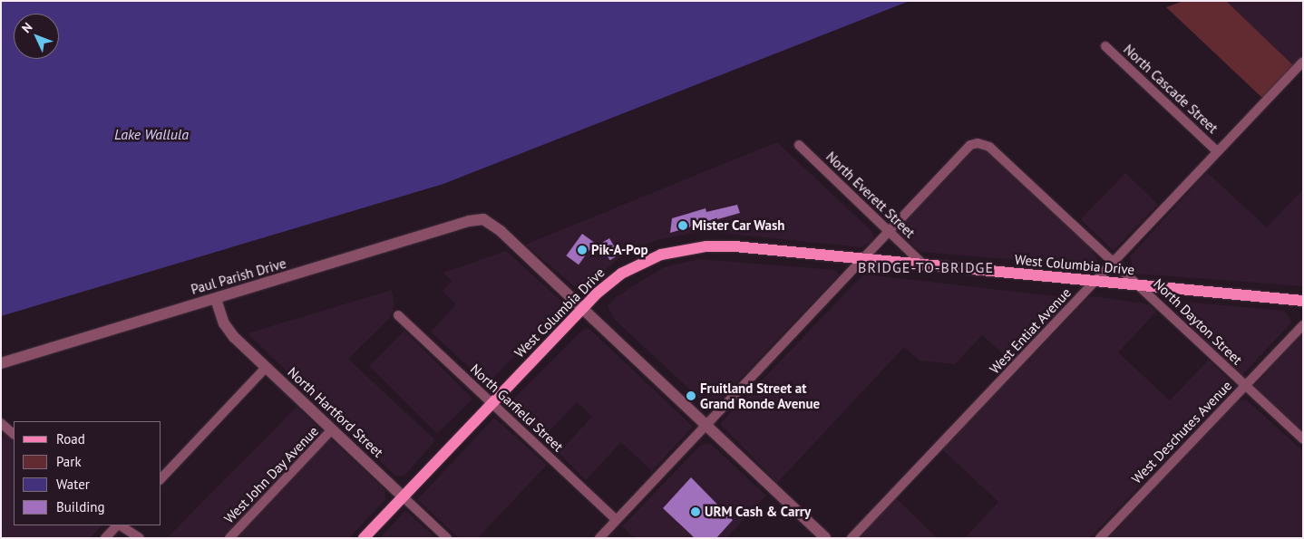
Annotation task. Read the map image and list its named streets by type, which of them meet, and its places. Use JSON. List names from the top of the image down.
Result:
{
  "streets": {
    "main road": ["West Columbia Drive"],
    "street": [
      "North Cascade Street",
      "North Everett Street",
      "Paul Parish Drive",
      "North Dayton Street",
      "West Entiat Avenue",
      "North Garfield Street",
      "North Hartford Street",
      "West Deschutes Avenue",
      "West John Day Avenue"
    ]
  },
  "crossings": [
    ["North Cascade Street", "West Entiat Avenue"],
    ["North Everett Street", "West Columbia Drive"],
    ["North Everett Street", "North Dayton Street"],
    ["West Columbia Drive", "Paul Parish Drive"],
    ["West Columbia Drive", "North Dayton Street"],
    ["West Columbia Drive", "West Entiat Avenue"],
    ["West Columbia Drive", "North Garfield Street"],
    ["West Columbia Drive", "North Hartford Street"],
    ["Paul Parish Drive", "North Hartford Street"],
    ["North Dayton Street", "West Entiat Avenue"],
    ["North Dayton Street", "West Deschutes Avenue"],
    ["North Hartford Street", "West John Day Avenue"]
  ],
  "districts": ["BRIDGE-TO-BRIDGE"],
  "water": ["Lake Wallula"],
  "places": [
    "Mister Car Wash",
    "Pik-A-Pop",
    "Fruitland Street at Grand Ronde Avenue",
    "URM Cash & Carry"
  ],
  "legend": [
    "Road",
    "Park",
    "Water",
    "Building"
  ],
  "north": "top left"
}
